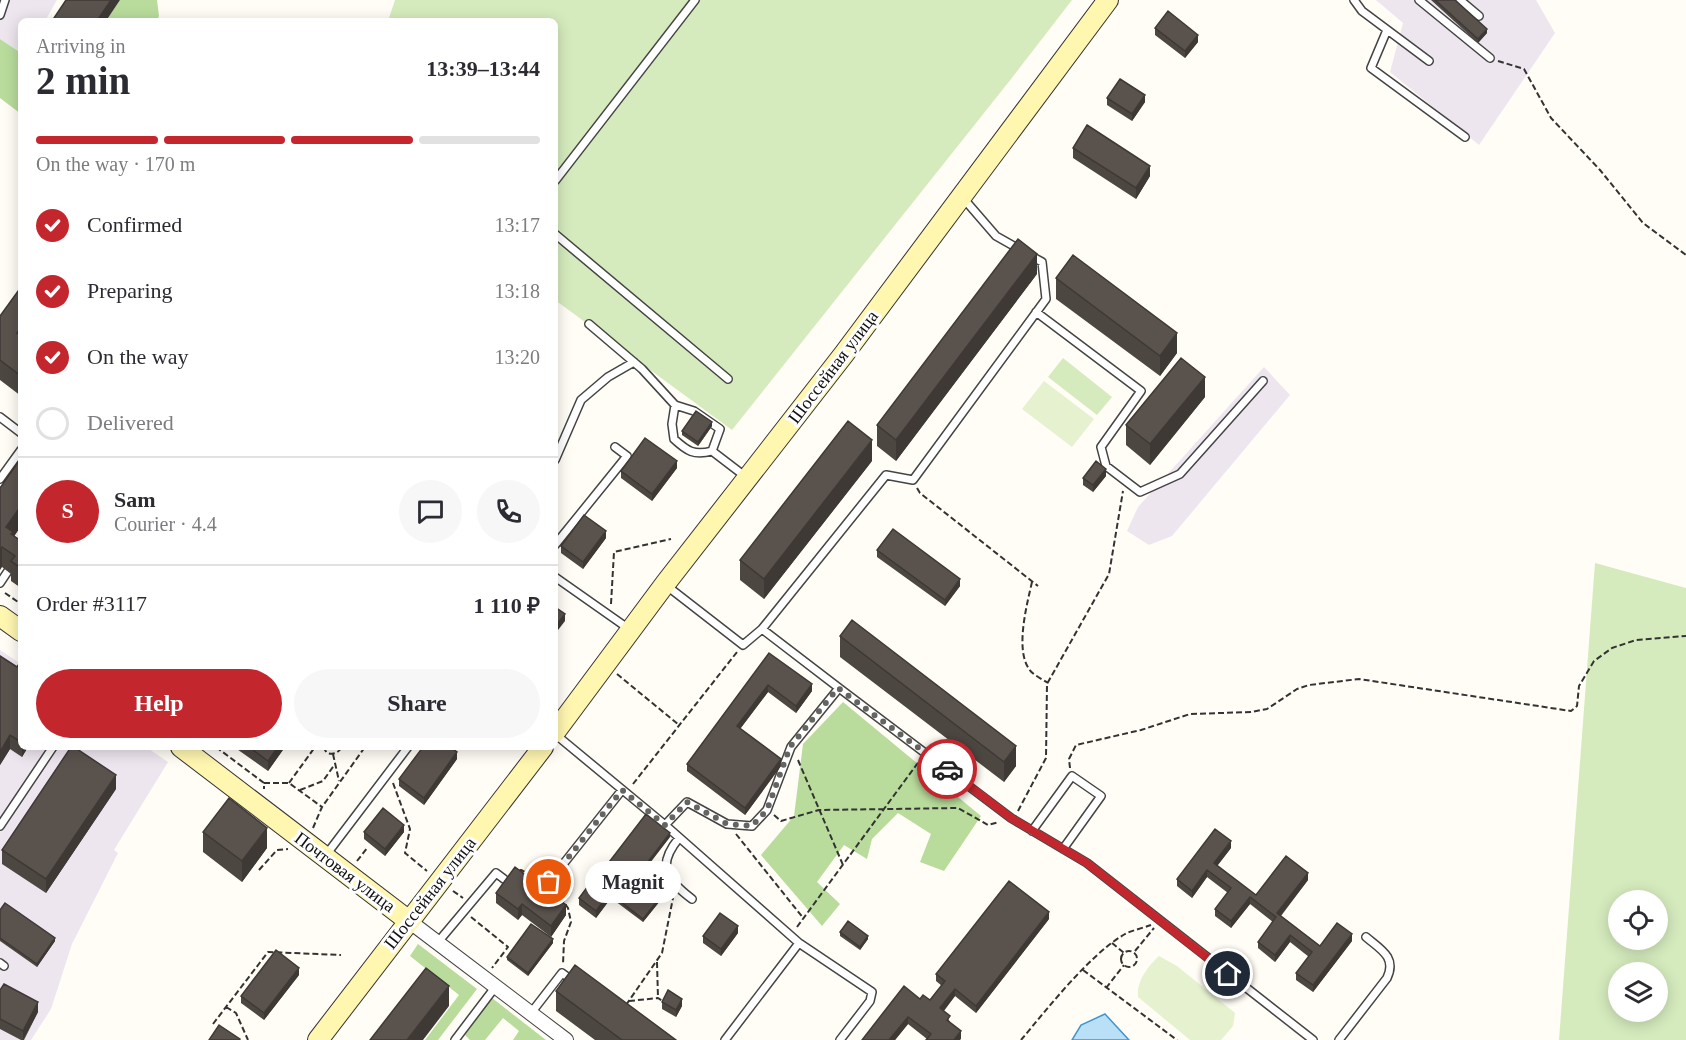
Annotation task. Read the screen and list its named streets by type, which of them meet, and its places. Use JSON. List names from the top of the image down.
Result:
{
  "streets": {
    "main road": ["Шоссейная улица", "Почтовая улица"]
  },
  "crossings": [
    ["Шоссейная улица", "Почтовая улица"]
  ],
  "places": ["Magnit"],
  "page": {
    "heading": ["2 min", "Arriving in", "13:39–13:44"],
    "panel": [
      "Sam",
      "Courier · 4.4",
      "Order #3117",
      "1 110 ₽"
    ],
    "bar": "On the way · 170 m",
    "list": [
      ["Confirmed", "13:17"],
      ["Preparing", "13:18"],
      ["On the way", "13:20"],
      "Delivered"
    ],
    "round": "S",
    "buttons": ["Help", "Share"],
    "bubble": "Magnit"
  }
}
